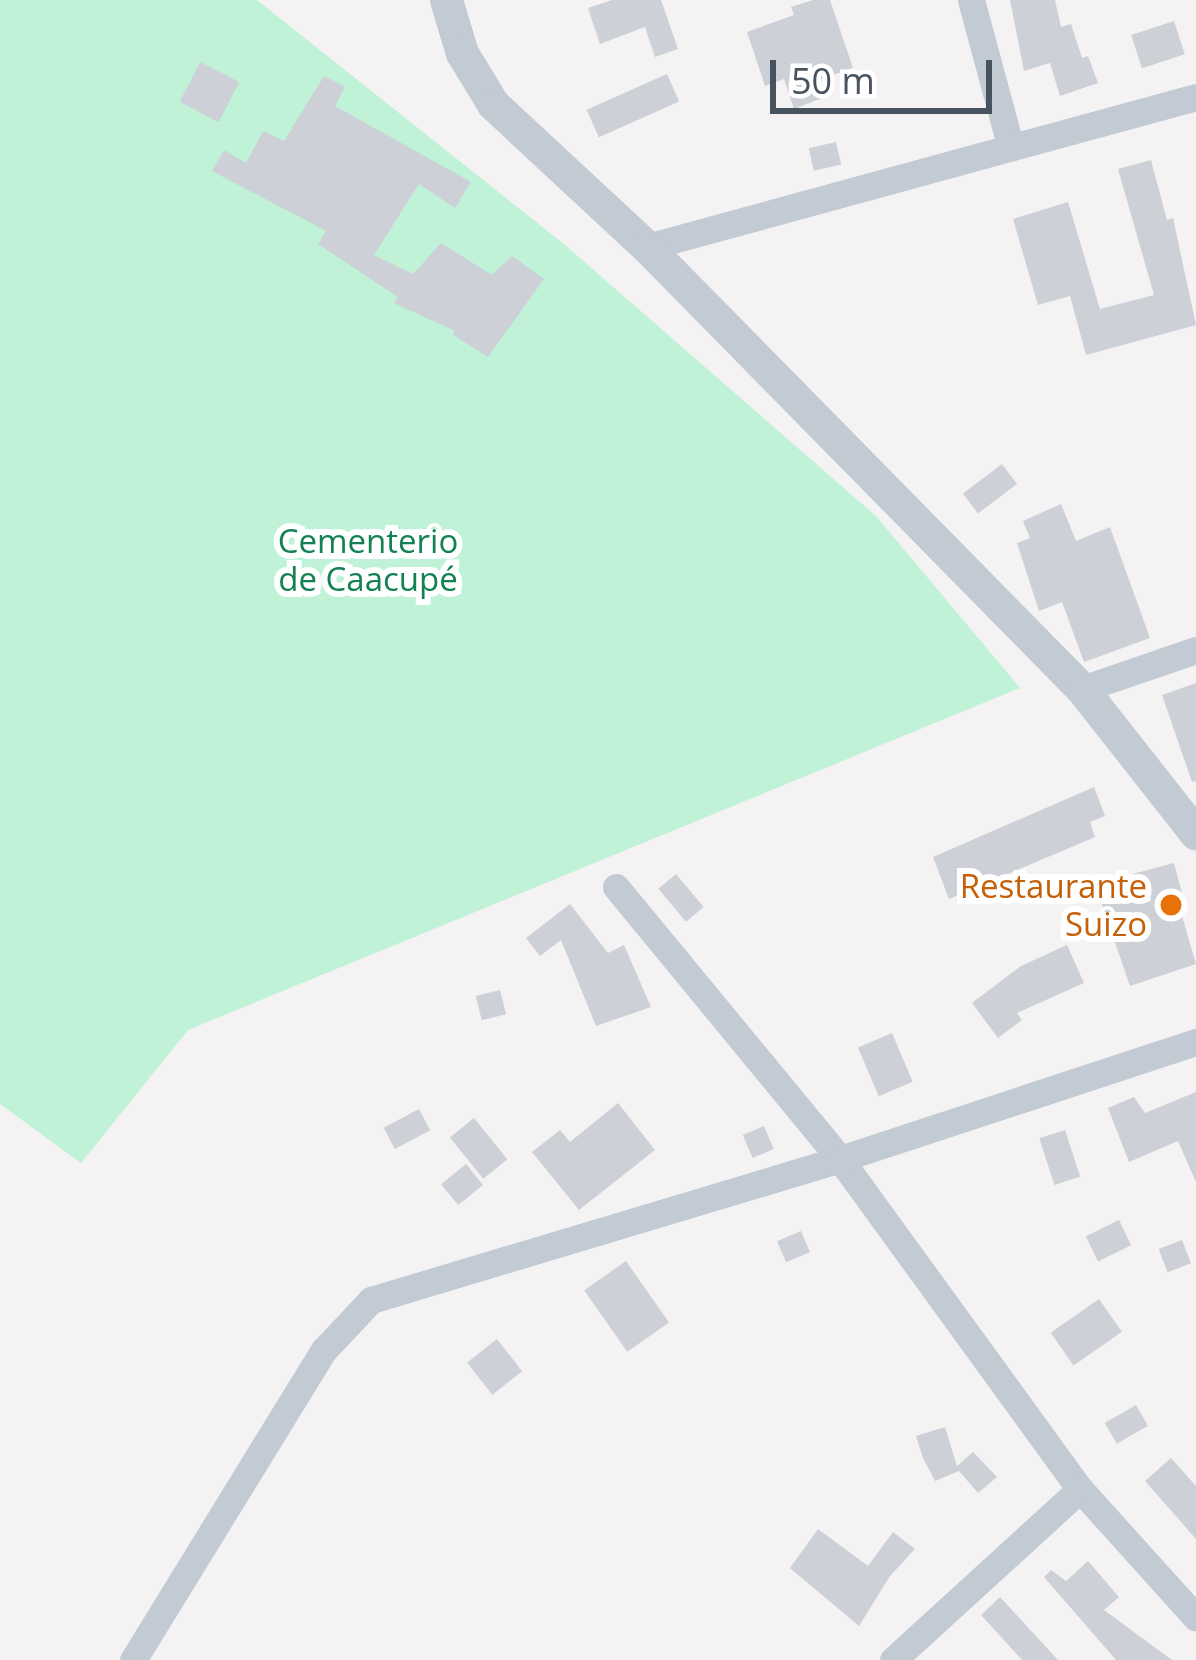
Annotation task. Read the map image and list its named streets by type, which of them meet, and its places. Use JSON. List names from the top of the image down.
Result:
{
  "parks": ["Cementerio de Caacupé"],
  "places": ["Restaurante Suizo"],
  "scale_bar": "50 m"
}
